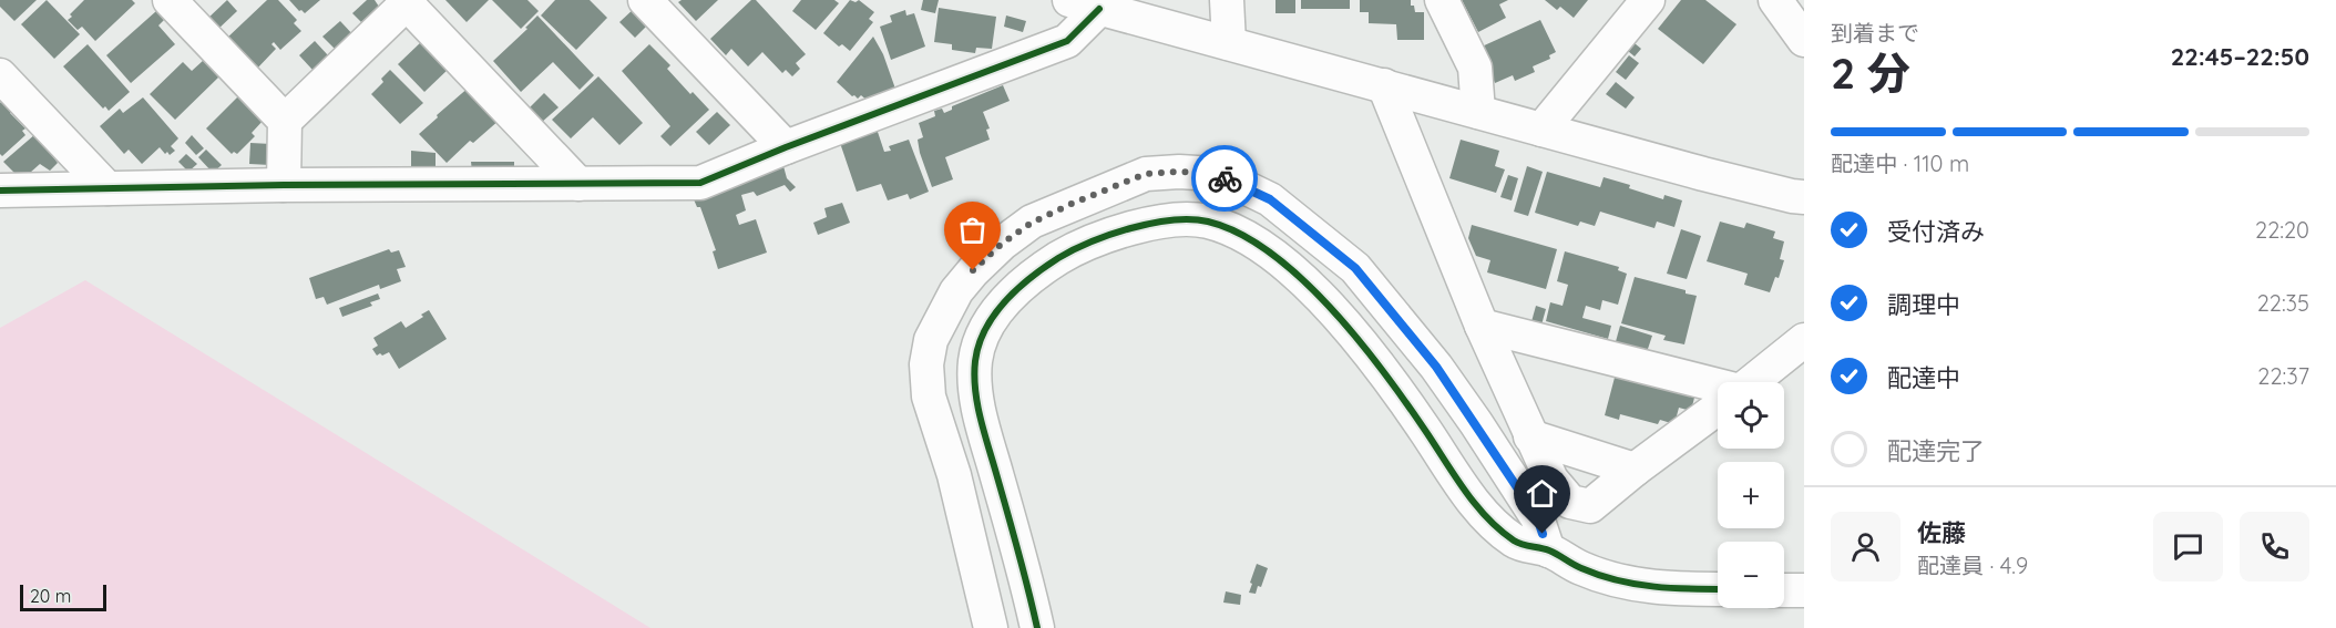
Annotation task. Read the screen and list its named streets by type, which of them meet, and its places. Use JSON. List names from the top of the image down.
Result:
{
  "scale_bar": "20 m",
  "page": {
    "heading": ["2 分", "到着まで", "22:45–22:50"],
    "panel": ["佐藤", "配達員 · 4.9"],
    "bar": "配達中 · 110 m",
    "list": [
      ["受付済み", "22:20"],
      ["調理中", "22:35"],
      ["配達中", "22:37"],
      "配達完了"
    ],
    "map_buttons": ["+", "−"],
    "scale": "20 m"
  }
}
